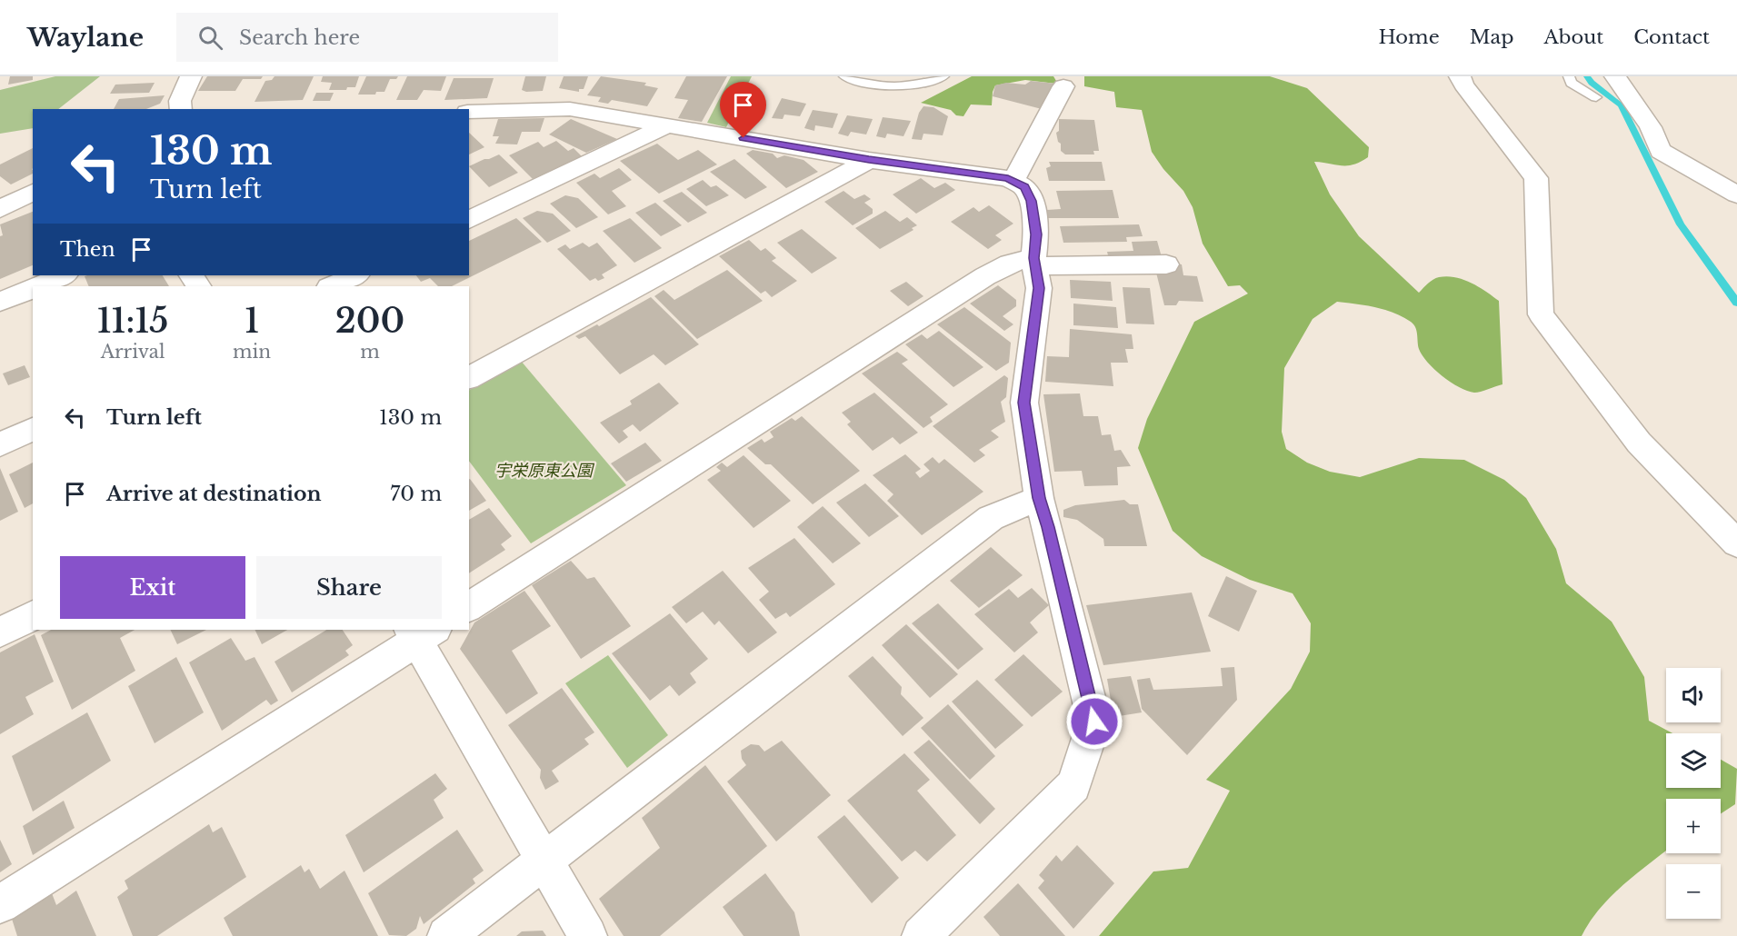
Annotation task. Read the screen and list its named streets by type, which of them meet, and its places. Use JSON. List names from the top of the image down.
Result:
{
  "parks": ["宇栄原東公園"],
  "page": {
    "header": "Waylane",
    "search": "Search here",
    "nav": [
      "Home",
      "Map",
      "About",
      "Contact"
    ],
    "turn": ["130 m", "Turn left"],
    "then": "Then",
    "eta": [
      "11:15",
      "Arrival",
      "1",
      "min",
      "200",
      "m"
    ],
    "list": [
      {
        "name": "Turn left",
        "value": "130 m"
      },
      {
        "name": "Arrive at destination",
        "value": "70 m"
      }
    ],
    "buttons": ["Exit", "Share"],
    "map_buttons": ["+", "−"]
  }
}
